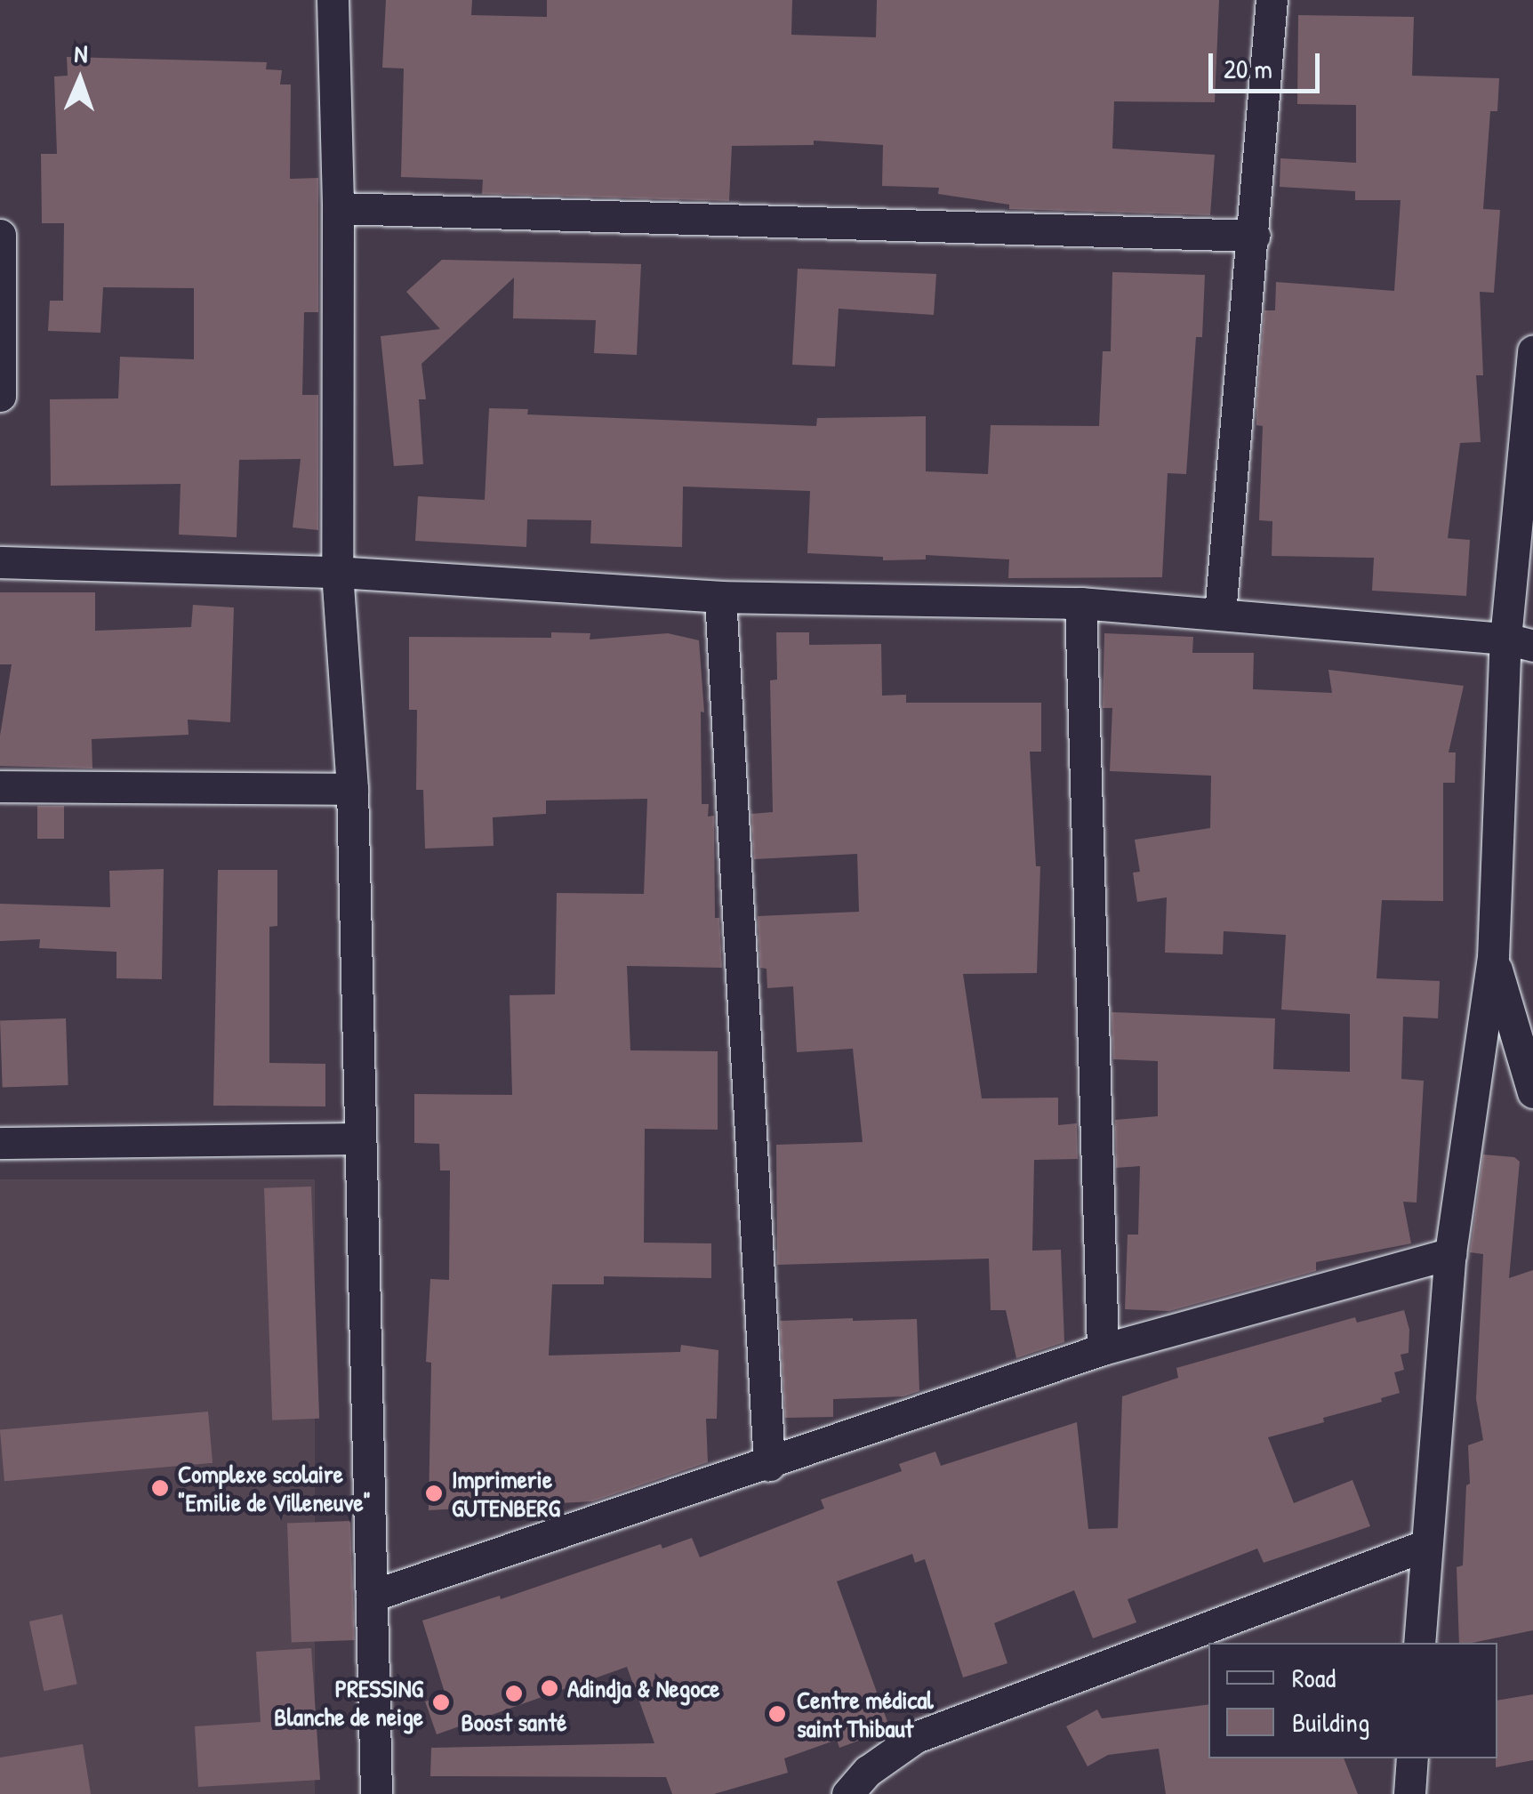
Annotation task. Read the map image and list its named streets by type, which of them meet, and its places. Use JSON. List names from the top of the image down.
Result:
{
  "places": [
    "Complexe scolaire \"Emilie de Villeneuve\"",
    "Imprimerie GUTENBERG",
    "Adindja & Negoce",
    "Boost santé",
    "PRESSING Blanche de neige",
    "Centre médical saint Thibaut"
  ],
  "legend": ["Road", "Building"],
  "scale_bar": "20 m",
  "north": "top"
}
